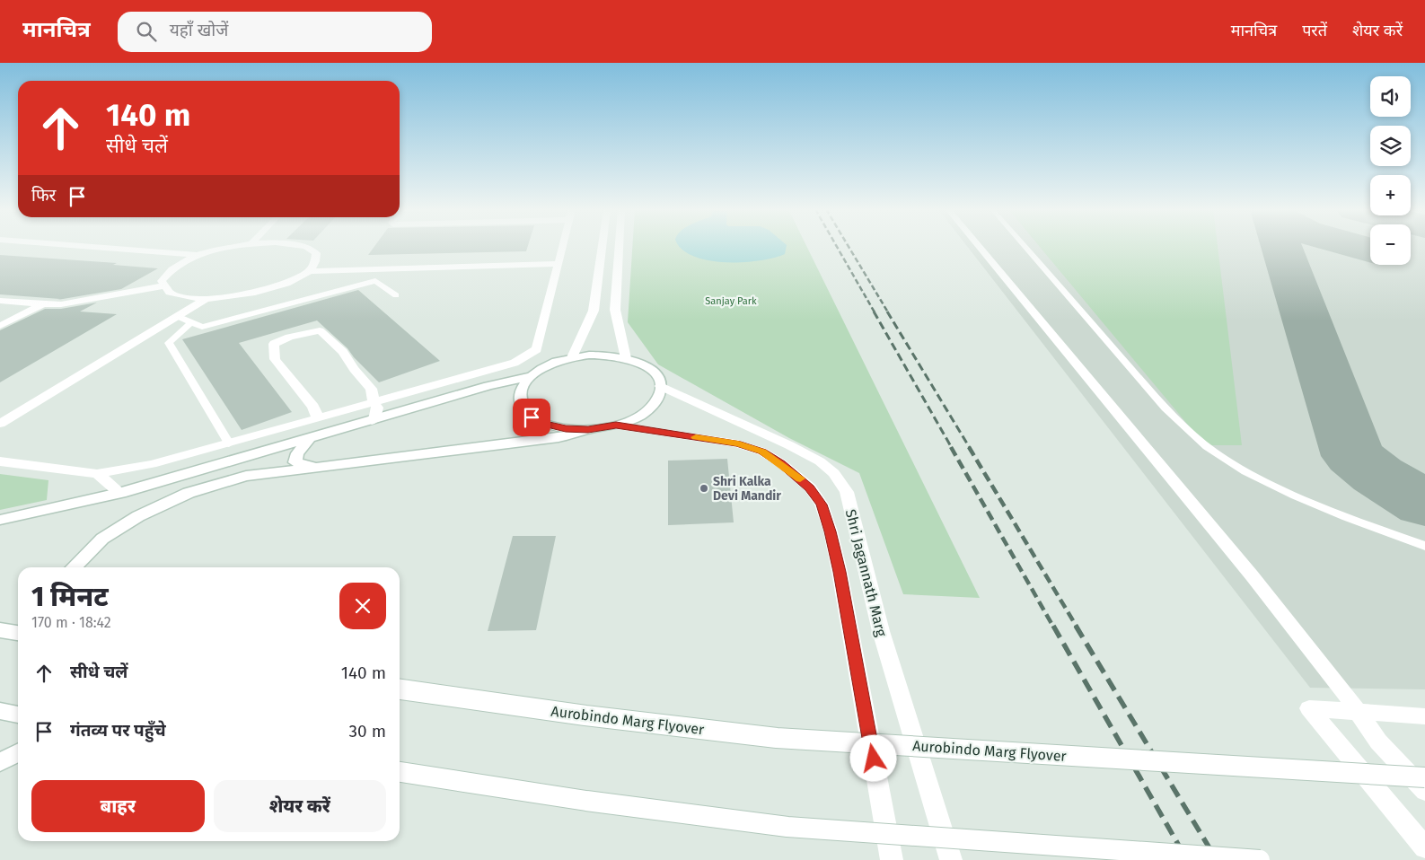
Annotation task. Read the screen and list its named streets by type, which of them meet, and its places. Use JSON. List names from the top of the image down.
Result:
{
  "streets": {
    "street": ["Shri Jagannath Marg", "Aurobindo Marg Flyover"]
  },
  "parks": ["Sanjay Park"],
  "places": ["Shri Kalka Devi Mandir"],
  "page": {
    "header": "मानचित्र",
    "search": "यहाँ खोजें",
    "nav": ["मानचित्र", "परतें", "शेयर करें"],
    "map_buttons": ["+", "−"],
    "turn": ["140 m", "सीधे चलें"],
    "then": "फिर",
    "heading": ["1 मिनट", "170 m · 18:42"],
    "list": [
      {
        "name": "सीधे चलें",
        "value": "140 m"
      },
      {
        "name": "गंतव्य पर पहुँचे",
        "value": "30 m"
      }
    ],
    "buttons": ["बाहर", "शेयर करें"]
  }
}
